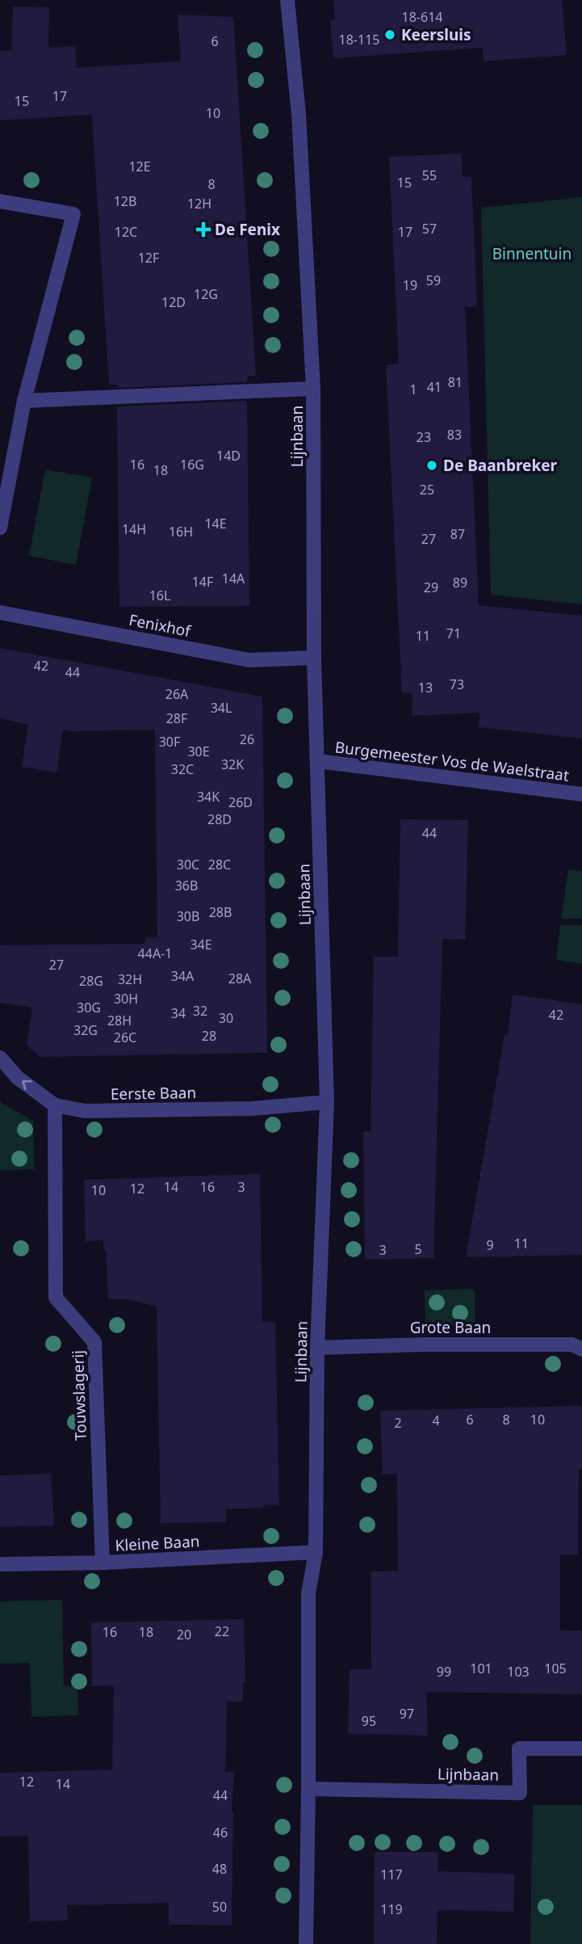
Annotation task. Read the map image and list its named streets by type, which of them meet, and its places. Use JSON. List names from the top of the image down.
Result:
{
  "streets": {
    "street": [
      "Lijnbaan",
      "Fenixhof",
      "Burgemeester Vos de Waelstraat",
      "Eerste Baan",
      "Grote Baan",
      "Touwslagerij",
      "Kleine Baan"
    ]
  },
  "crossings": [
    ["Lijnbaan", "Fenixhof"],
    ["Lijnbaan", "Burgemeester Vos de Waelstraat"],
    ["Lijnbaan", "Eerste Baan"],
    ["Lijnbaan", "Grote Baan"],
    ["Lijnbaan", "Kleine Baan"],
    ["Eerste Baan", "Touwslagerij"],
    ["Touwslagerij", "Kleine Baan"]
  ],
  "parks": ["Binnentuin"],
  "places": {
    "other": ["Keersluis", "De Baanbreker"],
    "health": ["De Fenix"]
  },
  "house_numbers": [
    "18-614",
    "18-115",
    "6",
    "17",
    "15",
    "10",
    "12E",
    "55",
    "15",
    "8",
    "12B",
    "12H",
    "57",
    "12C",
    "17",
    "12F",
    "59",
    "19",
    "12G",
    "12D",
    "81",
    "41",
    "1",
    "83",
    "23",
    "14D",
    "16",
    "16G",
    "18",
    "25",
    "14E",
    "14H",
    "16H",
    "87",
    "27",
    "14A",
    "14F",
    "89",
    "29",
    "16L",
    "71",
    "11",
    "42",
    "44",
    "73",
    "13",
    "26A",
    "34L",
    "28F",
    "26",
    "30F",
    "30E",
    "32K",
    "32C",
    "34K",
    "26D",
    "28D",
    "44",
    "30C",
    "28C",
    "36B",
    "28B",
    "30B",
    "34E",
    "44A-1",
    "27",
    "34A",
    "28A",
    "32H",
    "28G",
    "30H",
    "30G",
    "32",
    "34",
    "42",
    "30",
    "28H",
    "32G",
    "28",
    "26C",
    "14",
    "16",
    "3",
    "12",
    "10",
    "11",
    "9",
    "5",
    "3",
    "6",
    "8",
    "10",
    "4",
    "2",
    "22",
    "16",
    "18",
    "20",
    "101",
    "105",
    "99",
    "103",
    "97",
    "95",
    "12",
    "14",
    "44",
    "46",
    "48",
    "117",
    "50",
    "119"
  ]
}
